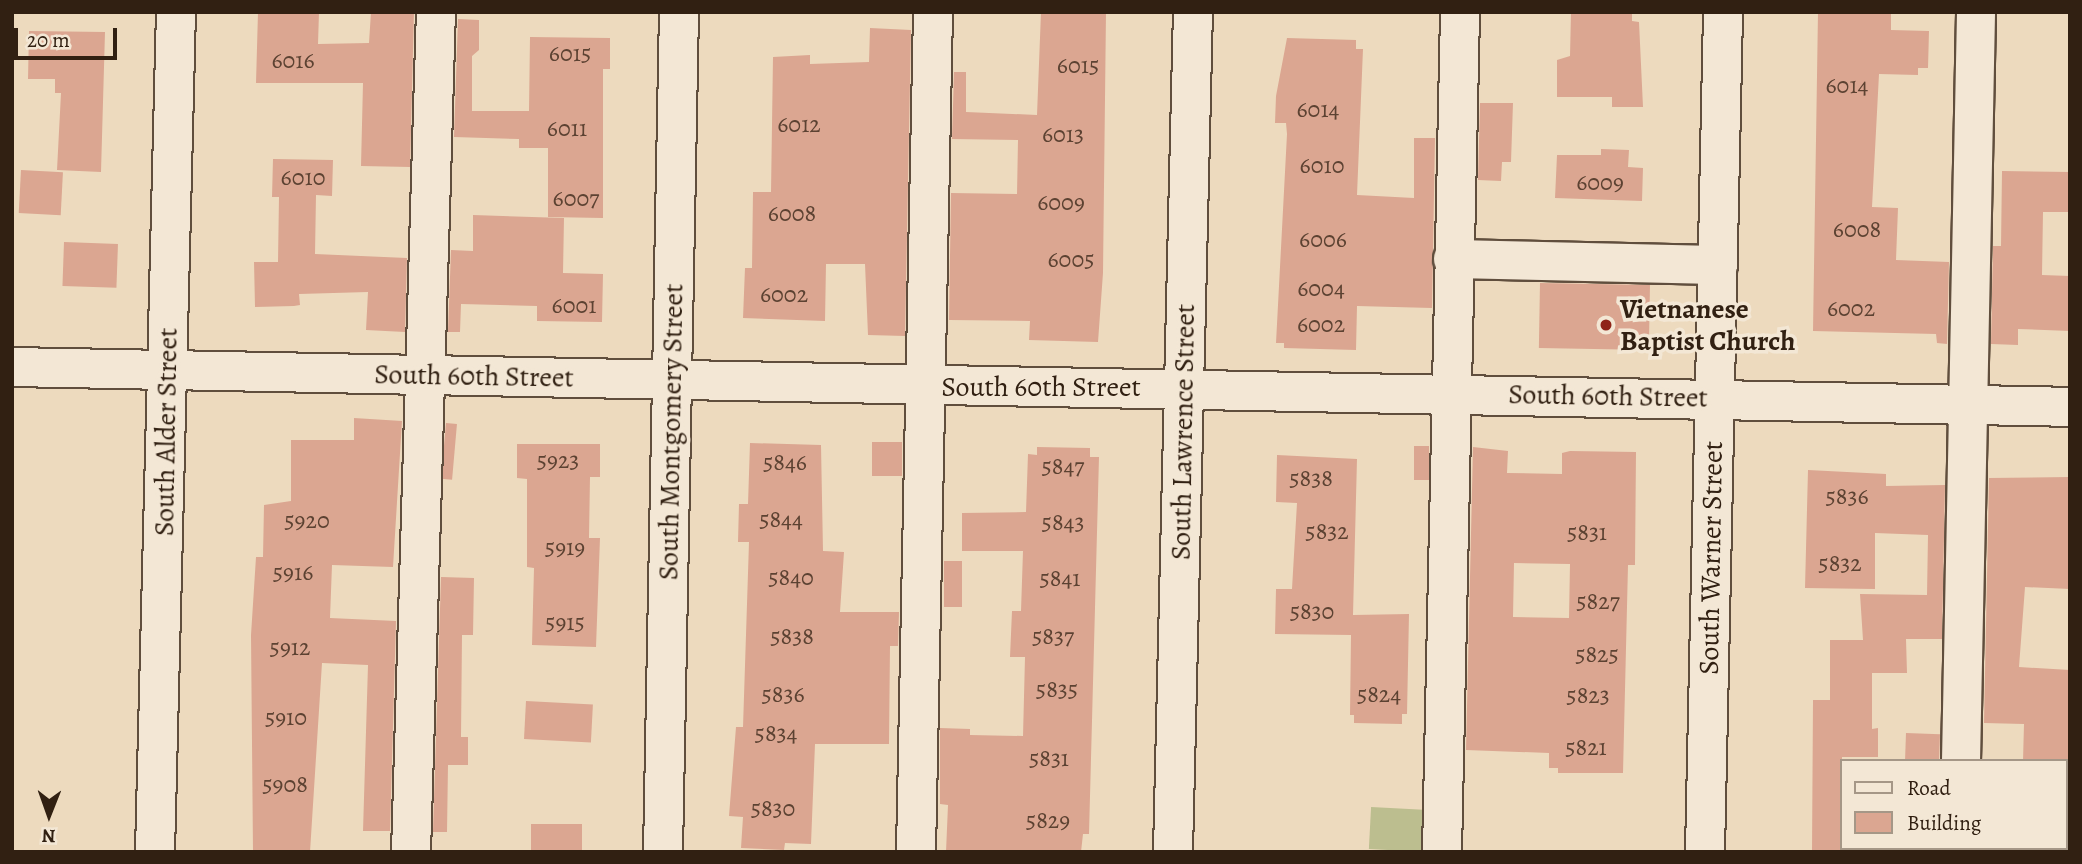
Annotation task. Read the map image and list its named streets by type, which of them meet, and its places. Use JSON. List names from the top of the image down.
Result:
{
  "streets": {
    "street": [
      "South 60th Street",
      "South Alder Street",
      "South Montgomery Street",
      "South Lawrence Street",
      "South Warner Street"
    ]
  },
  "crossings": [
    ["South 60th Street", "South Alder Street"],
    ["South 60th Street", "South Montgomery Street"],
    ["South 60th Street", "South Lawrence Street"],
    ["South 60th Street", "South Warner Street"]
  ],
  "places": ["Vietnanese Baptist Church"],
  "house_numbers": [
    "6015",
    "6016",
    "6015",
    "6014",
    "6014",
    "6012",
    "6011",
    "6013",
    "6010",
    "6010",
    "6009",
    "6007",
    "6009",
    "6008",
    "6008",
    "6006",
    "6005",
    "6004",
    "6002",
    "6001",
    "6002",
    "6002",
    "5923",
    "5846",
    "5847",
    "5838",
    "5836",
    "5844",
    "5920",
    "5843",
    "5832",
    "5831",
    "5919",
    "5832",
    "5916",
    "5840",
    "5841",
    "5827",
    "5830",
    "5915",
    "5838",
    "5837",
    "5912",
    "5825",
    "5835",
    "5836",
    "5824",
    "5823",
    "5910",
    "5834",
    "5821",
    "5831",
    "5908",
    "5830",
    "5829"
  ],
  "legend": ["Road", "Building"],
  "scale_bar": "20 m",
  "north": "bottom"
}
